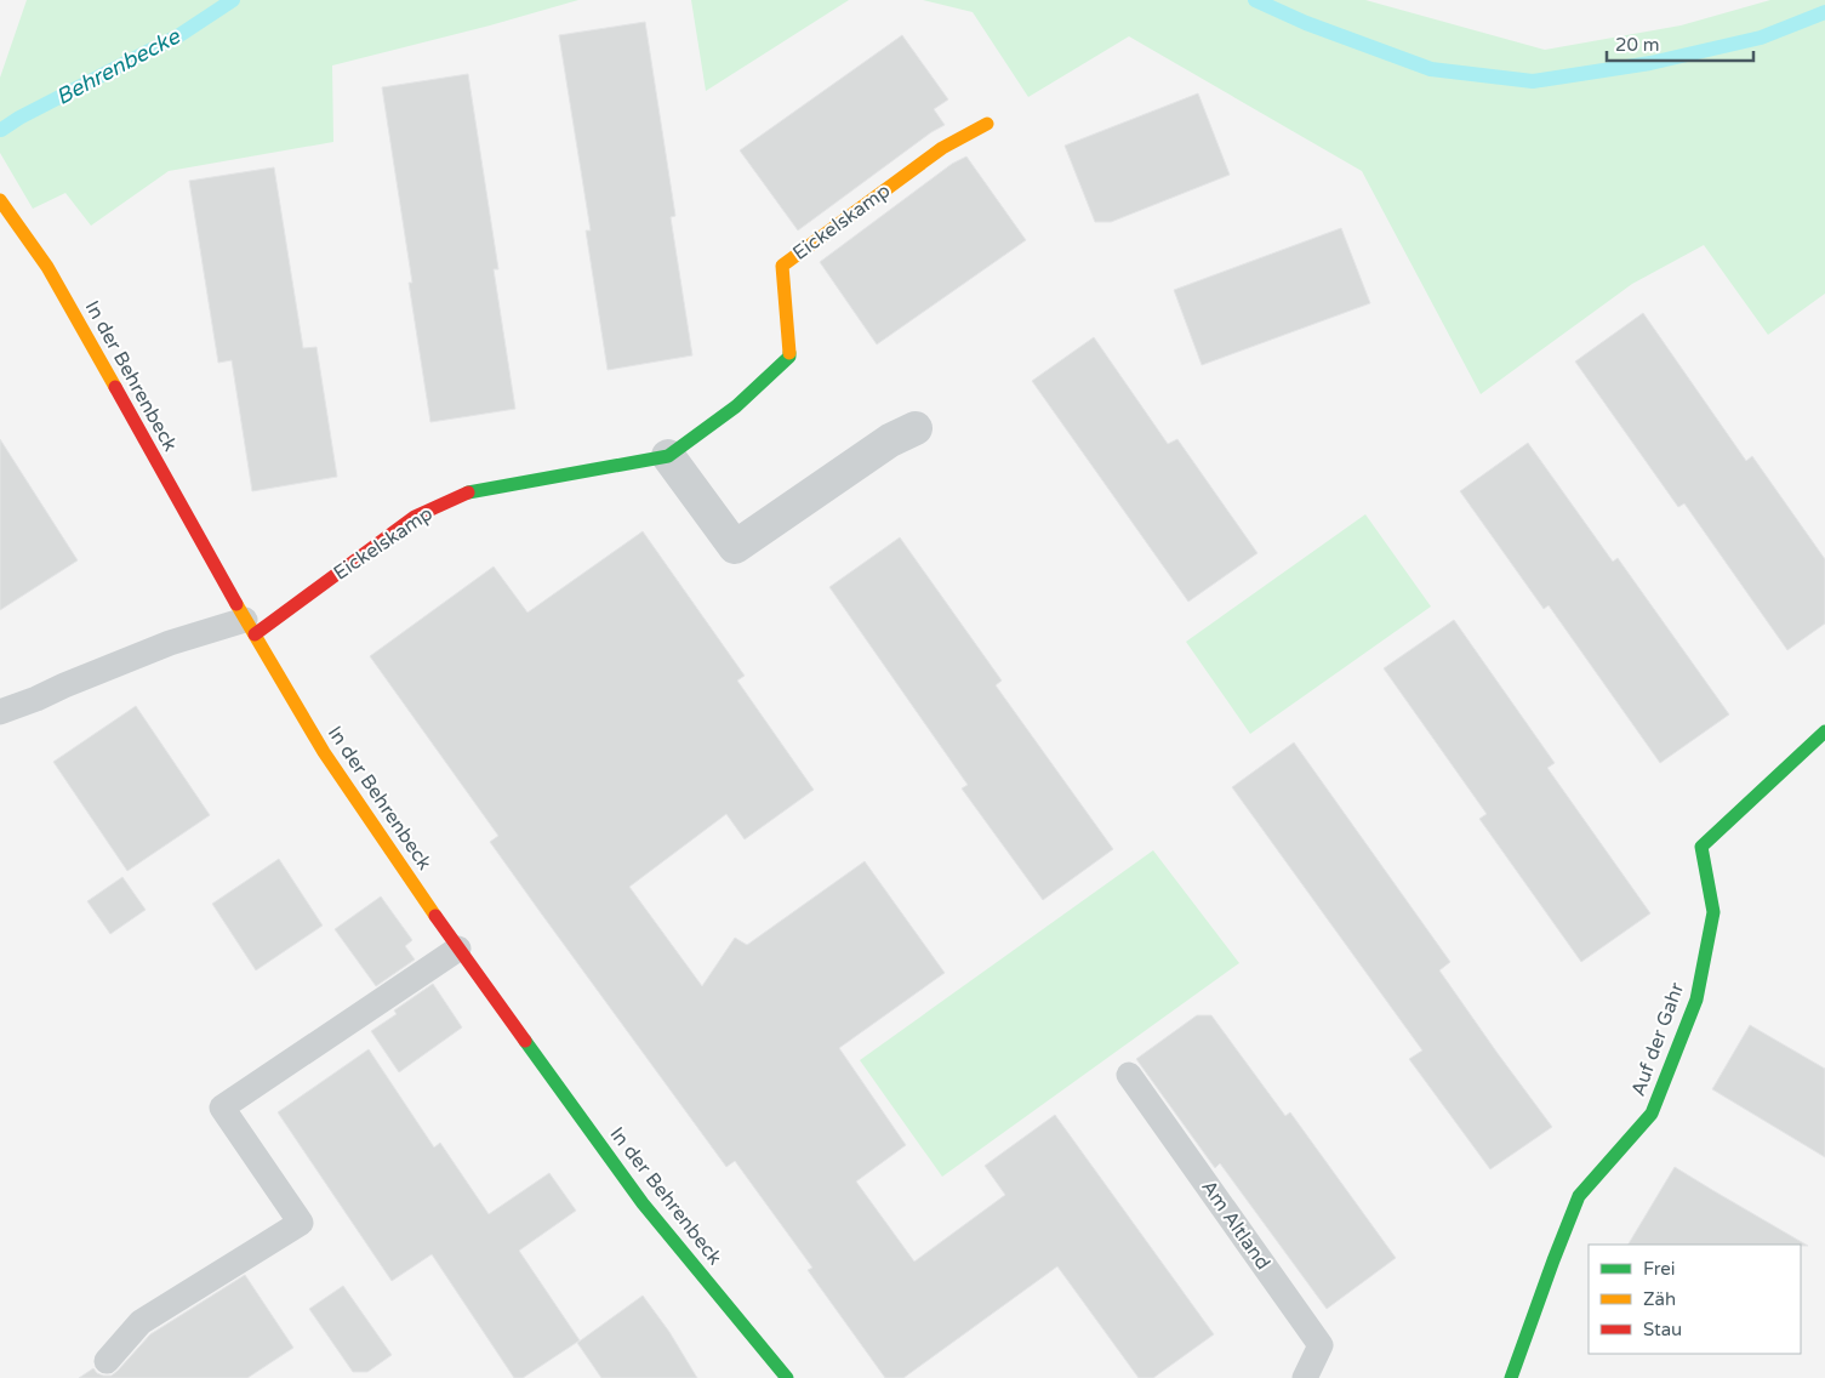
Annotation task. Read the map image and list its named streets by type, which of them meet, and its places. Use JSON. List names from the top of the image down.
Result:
{
  "streets": {
    "street": ["Eickelskamp", "In der Behrenbeck", "Auf der Gahr"],
    "lane": ["Am Altland"]
  },
  "crossings": [
    ["Eickelskamp", "In der Behrenbeck"]
  ],
  "water": ["Behrenbecke"],
  "legend": ["Frei", "Zäh", "Stau"],
  "scale_bar": "20 m"
}
